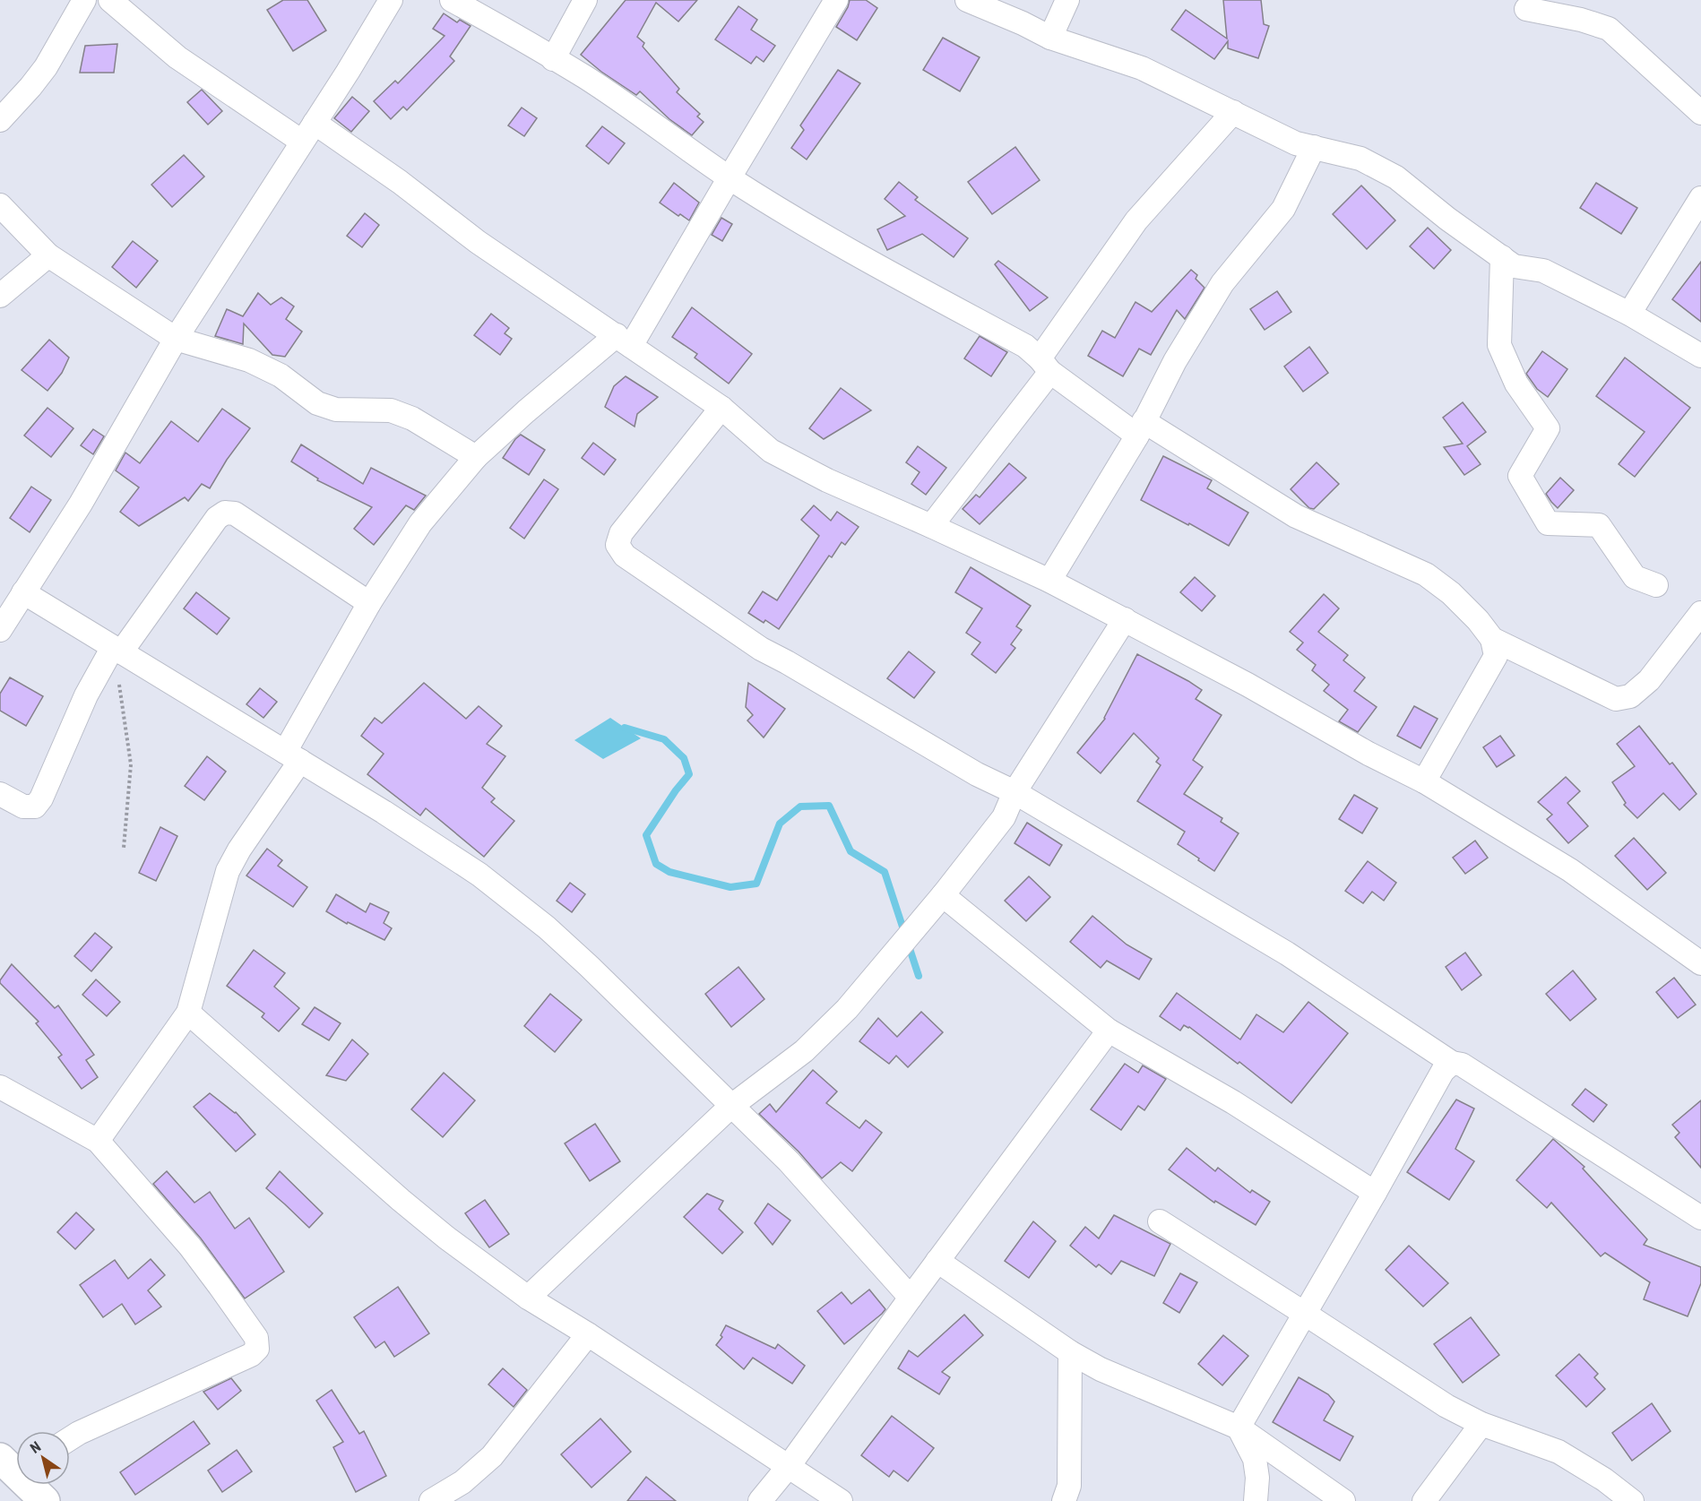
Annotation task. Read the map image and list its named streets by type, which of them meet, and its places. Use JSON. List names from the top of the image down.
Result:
{
  "north": "top left"
}
